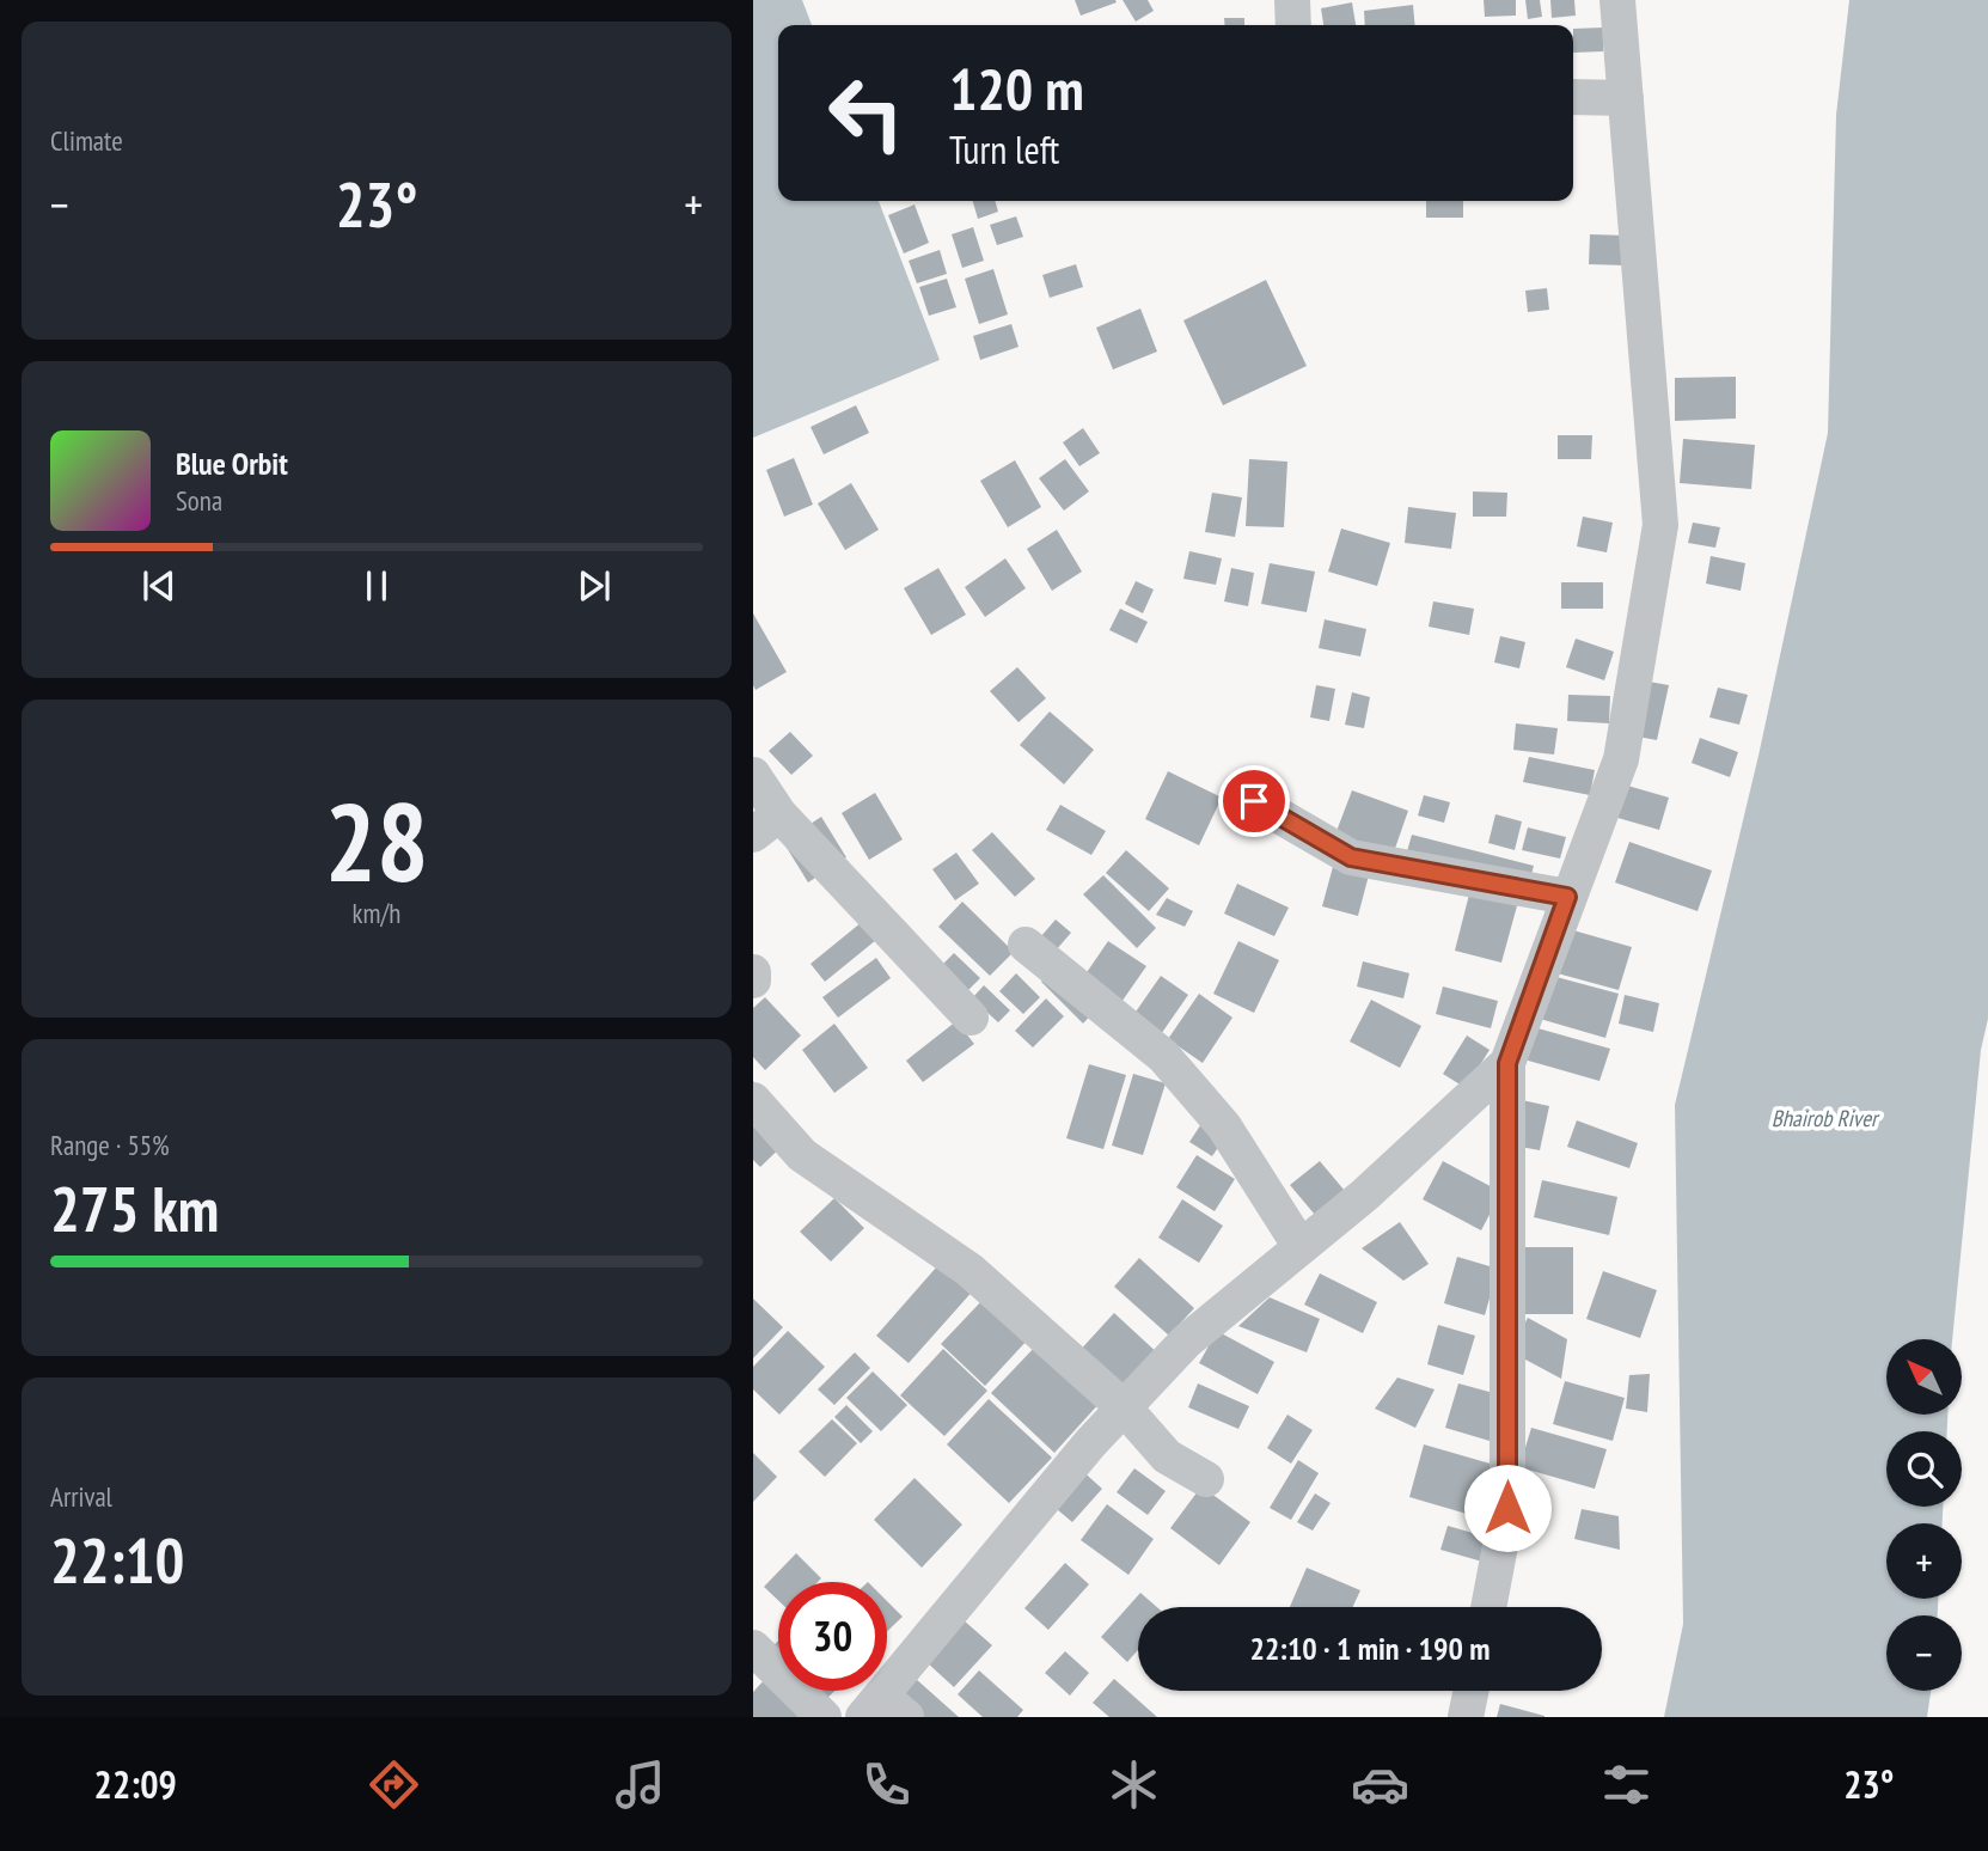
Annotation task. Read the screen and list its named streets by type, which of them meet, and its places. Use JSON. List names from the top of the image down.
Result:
{
  "water": ["Bhairob River"],
  "north": "top left",
  "page": {
    "tile": [
      "Climate",
      ["28", "km/h"],
      ["Range · 55%", "275 km"],
      ["Arrival", "22:10"]
    ],
    "turn": ["120 m", "Turn left"],
    "heat": ["−", "23°", "+"],
    "song": ["Blue Orbit", "Sona"],
    "map_buttons": ["+", "−"],
    "limit": "30",
    "trip": "22:10 · 1 min · 190 m",
    "tabs": ["22:09", "23°"]
  }
}
